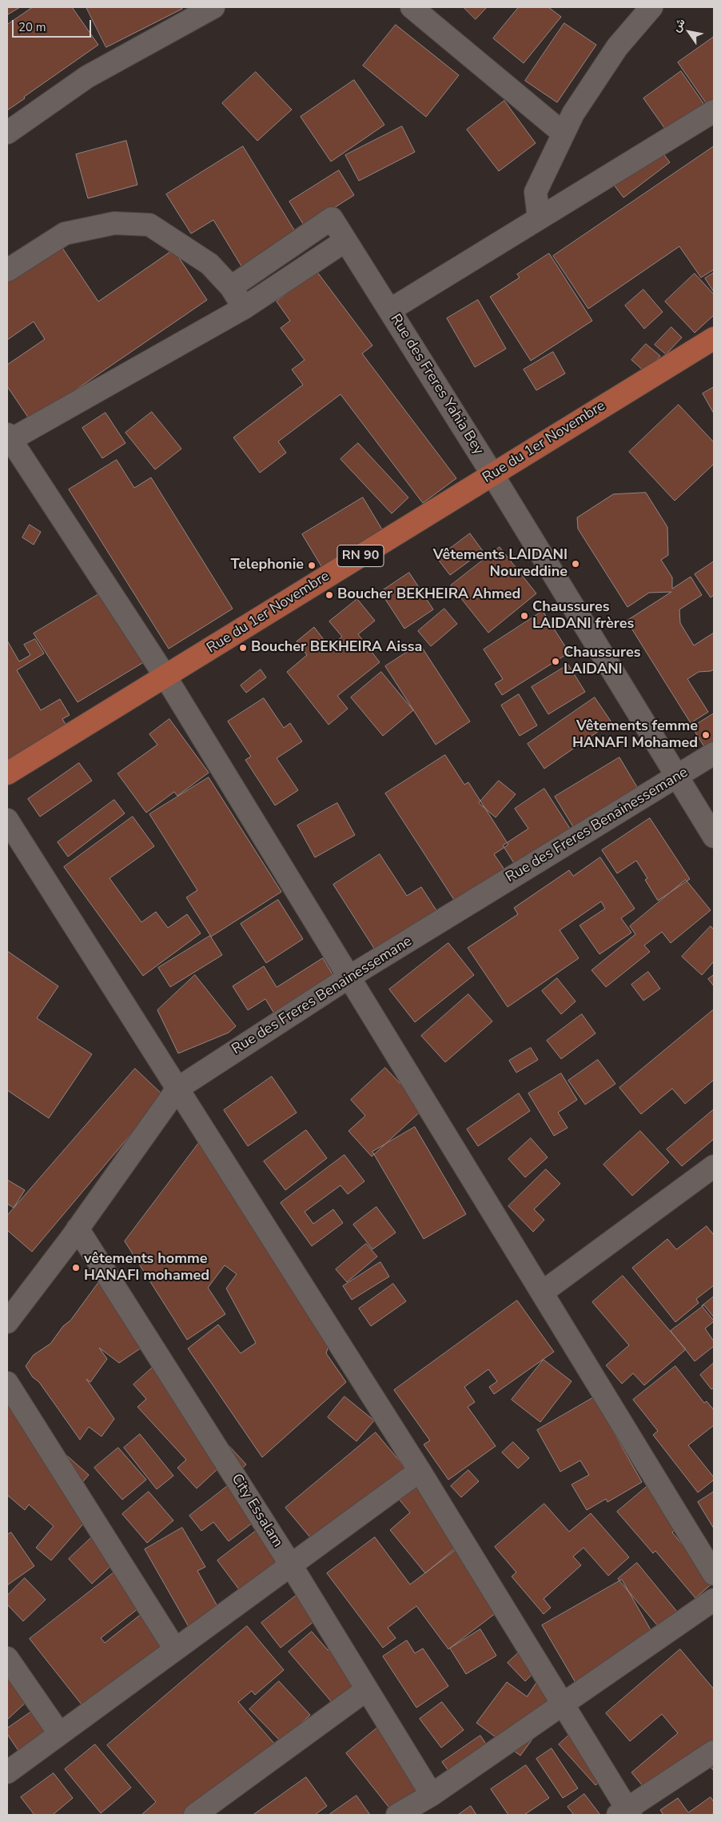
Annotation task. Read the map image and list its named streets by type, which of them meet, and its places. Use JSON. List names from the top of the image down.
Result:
{
  "streets": {
    "main road": ["Rue du 1er Novembre", "RN 90"],
    "street": ["Rue des Freres Yahia Bey", "Rue des Freres Benainessemane", "City Essalam"]
  },
  "crossings": [
    ["Rue des Freres Yahia Bey", "Rue du 1er Novembre"],
    ["Rue des Freres Yahia Bey", "Rue des Freres Benainessemane"],
    ["Rue des Freres Benainessemane", "City Essalam"]
  ],
  "places": [
    "Vêtements LAIDANI Noureddine",
    "Telephonie",
    "Boucher BEKHEIRA Ahmed",
    "Chaussures LAIDANI frères",
    "Boucher BEKHEIRA Aissa",
    "Chaussures LAIDANI",
    "Vêtements femme HANAFI Mohamed",
    "vêtements homme HANAFI mohamed"
  ],
  "scale_bar": "20 m",
  "north": "top left"
}
